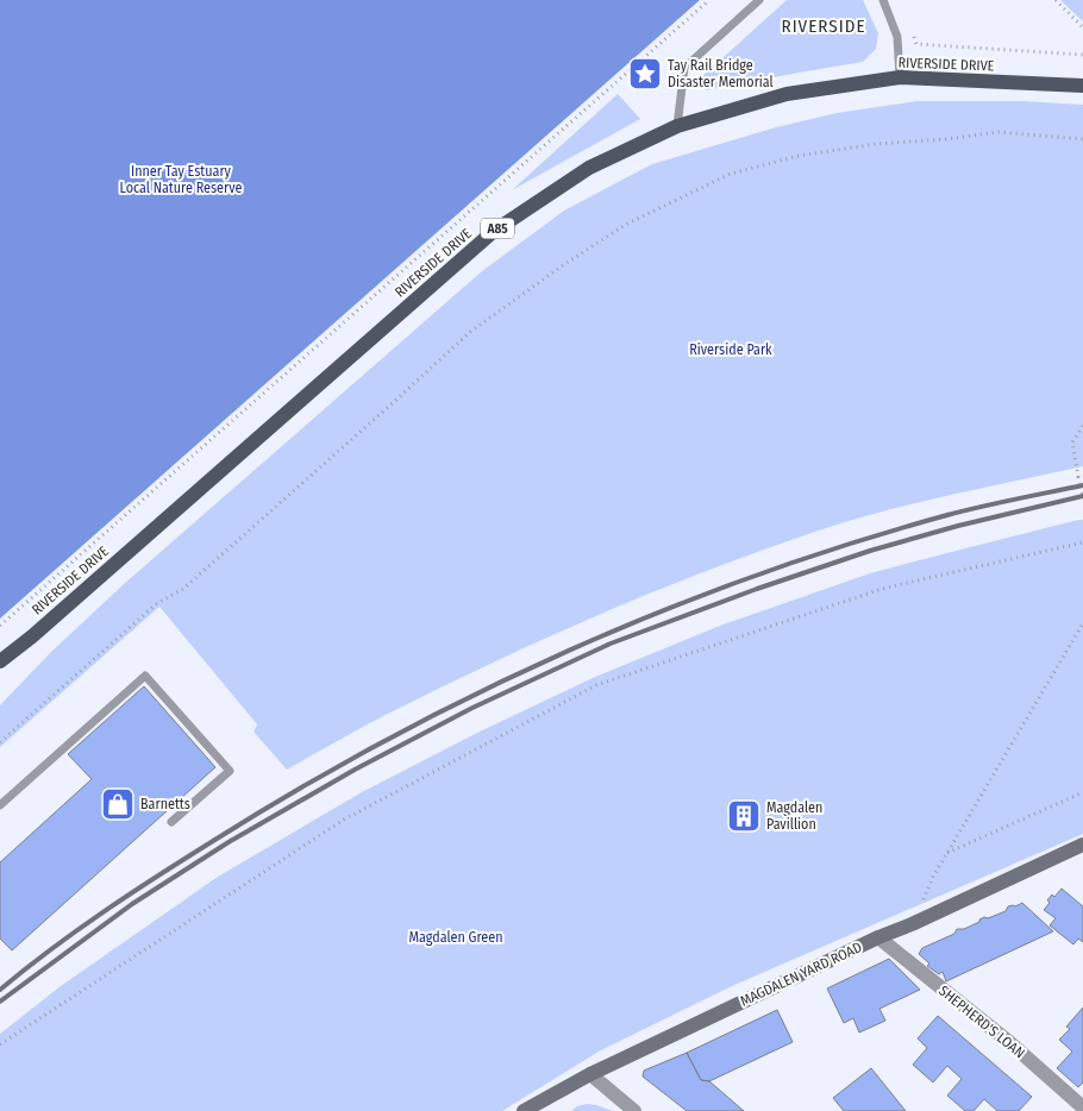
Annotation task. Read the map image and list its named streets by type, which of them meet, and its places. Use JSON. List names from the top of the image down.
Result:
{
  "streets": {
    "main road": ["RIVERSIDE DRIVE", "A85"],
    "street": ["MAGDALEN YARD ROAD", "SHEPHERD'S LOAN"]
  },
  "crossings": [
    ["MAGDALEN YARD ROAD", "SHEPHERD'S LOAN"]
  ],
  "districts": ["RIVERSIDE"],
  "parks": ["Inner Tay Estuary Local Nature Reserve", "Riverside Park", "Magdalen Green"],
  "places": {
    "place": ["Tay Rail Bridge Disaster Memorial"],
    "shop": ["Barnetts"],
    "building": ["Magdalen Pavillion"]
  }
}
